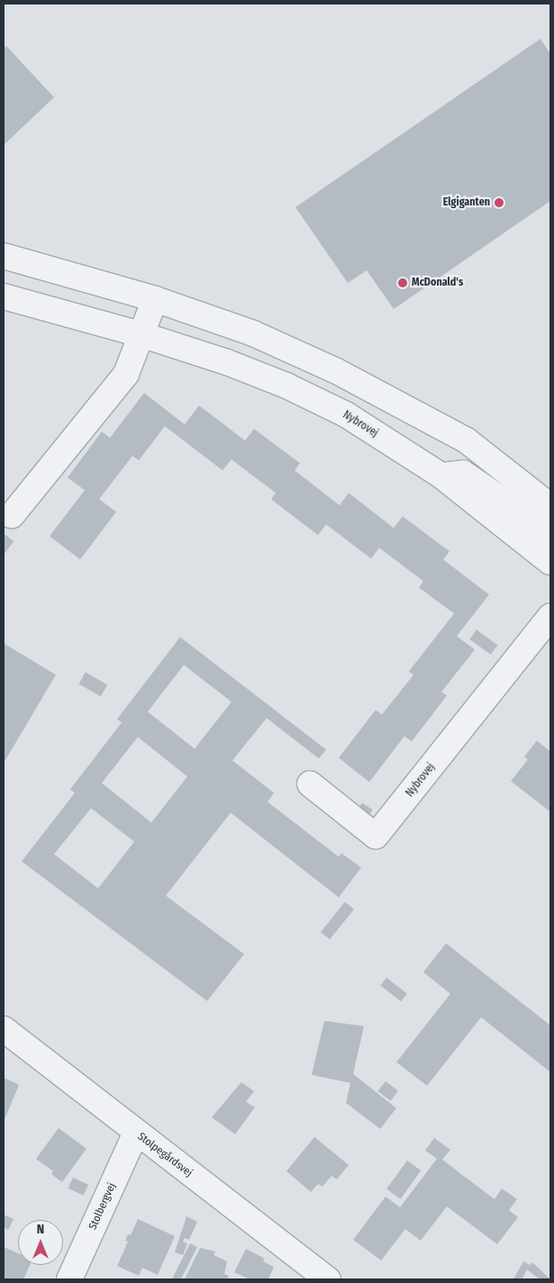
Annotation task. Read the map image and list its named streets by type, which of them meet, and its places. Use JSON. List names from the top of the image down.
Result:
{
  "streets": {
    "street": ["Nybrovej", "Stolpegårdsvej", "Stolbergvej"]
  },
  "crossings": [
    ["Stolpegårdsvej", "Stolbergvej"]
  ],
  "places": ["Elgiganten", "McDonald's"],
  "north": "top"
}
